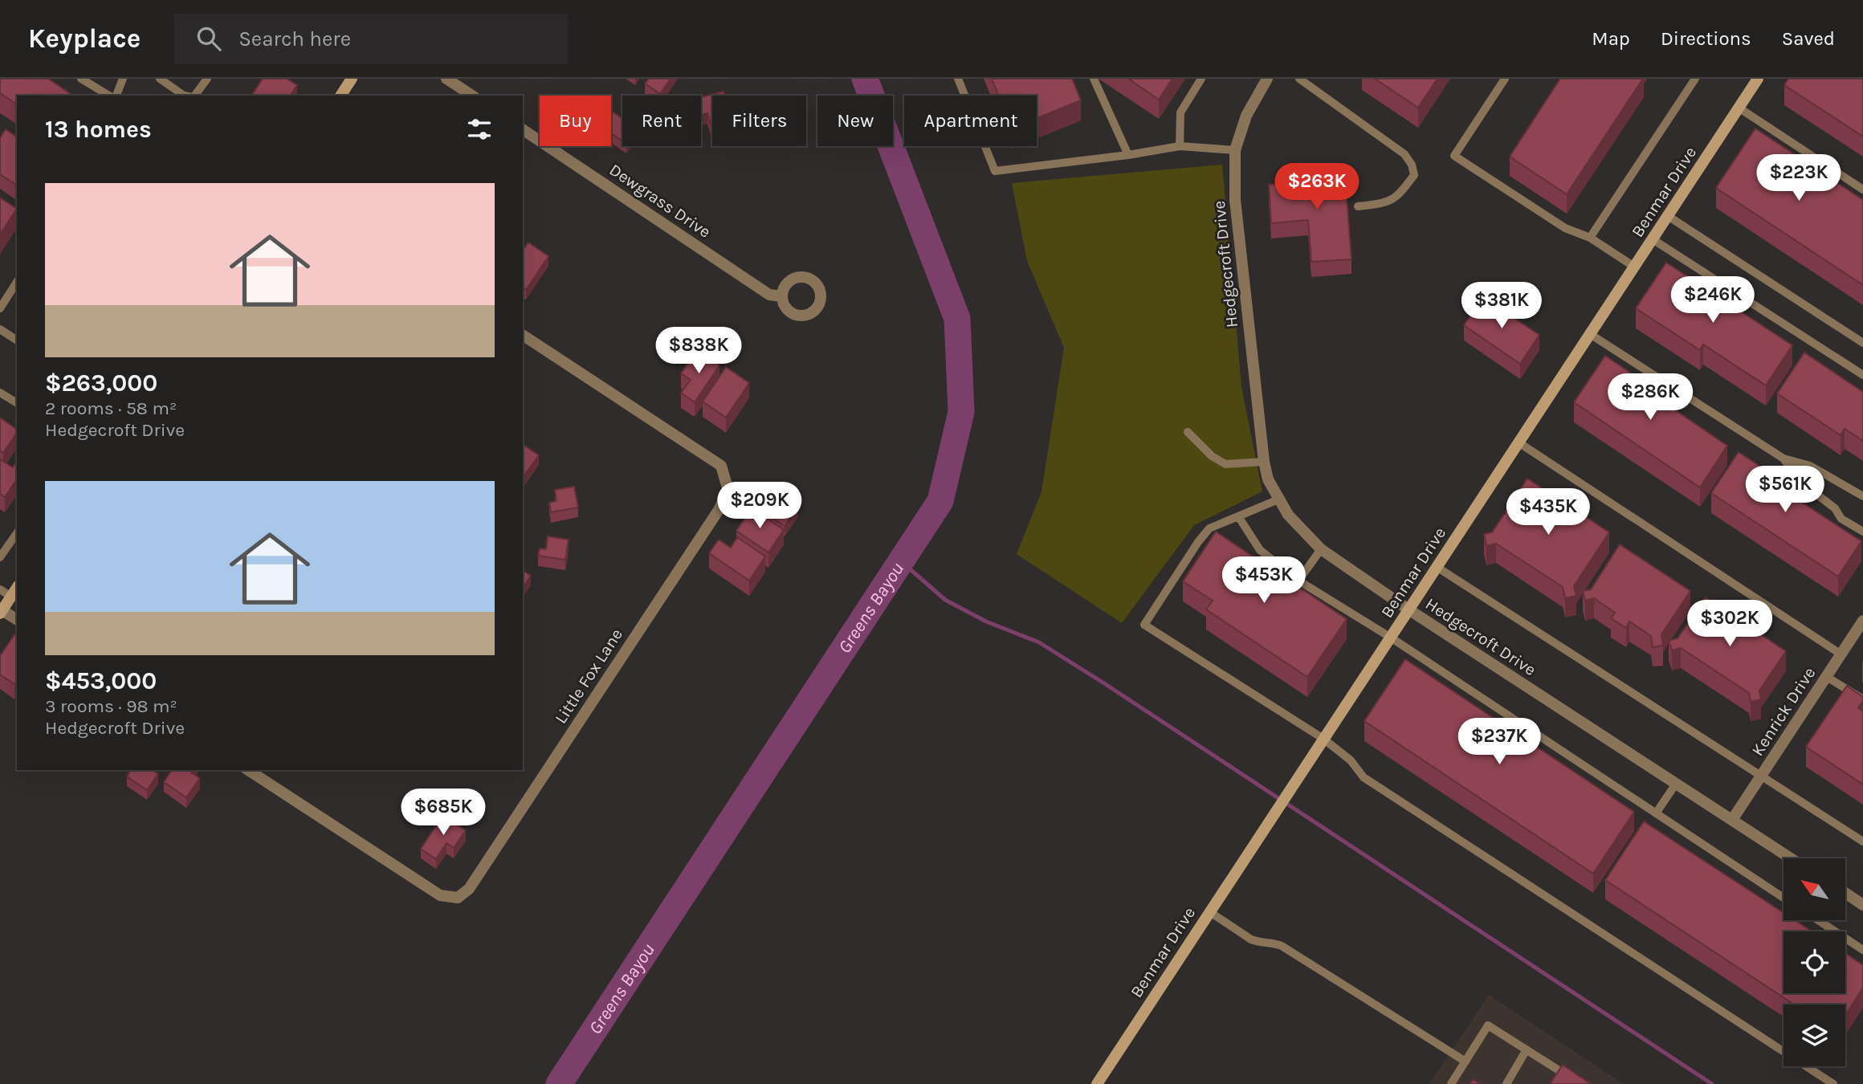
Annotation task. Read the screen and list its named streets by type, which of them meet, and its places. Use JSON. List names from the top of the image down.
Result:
{
  "streets": {
    "street": [
      "Benmar Drive",
      "Dewgrass Drive",
      "Hedgecroft Drive",
      "Little Fox Lane",
      "Kenrick Drive"
    ]
  },
  "crossings": [
    ["Benmar Drive", "Hedgecroft Drive"],
    ["Hedgecroft Drive", "Kenrick Drive"]
  ],
  "water": ["Greens Bayou"],
  "north": "top left",
  "page": {
    "header": "Keyplace",
    "search": "Search here",
    "nav": ["Map", "Directions", "Saved"],
    "chip": [
      "Buy",
      "Rent",
      "Filters",
      "New",
      "Apartment"
    ],
    "heading": "13 homes",
    "price": [
      "$223K",
      "$263K",
      "$246K",
      "$381K",
      "$838K",
      "$286K",
      "$561K",
      "$209K",
      "$435K",
      "$453K",
      "$302K",
      "$237K",
      "$685K"
    ],
    "list": [
      {
        "name": "$263,000",
        "note": "2 rooms · 58 m² · Hedgecroft Drive"
      },
      {
        "name": "$453,000",
        "note": "3 rooms · 98 m² · Hedgecroft Drive"
      }
    ]
  }
}
